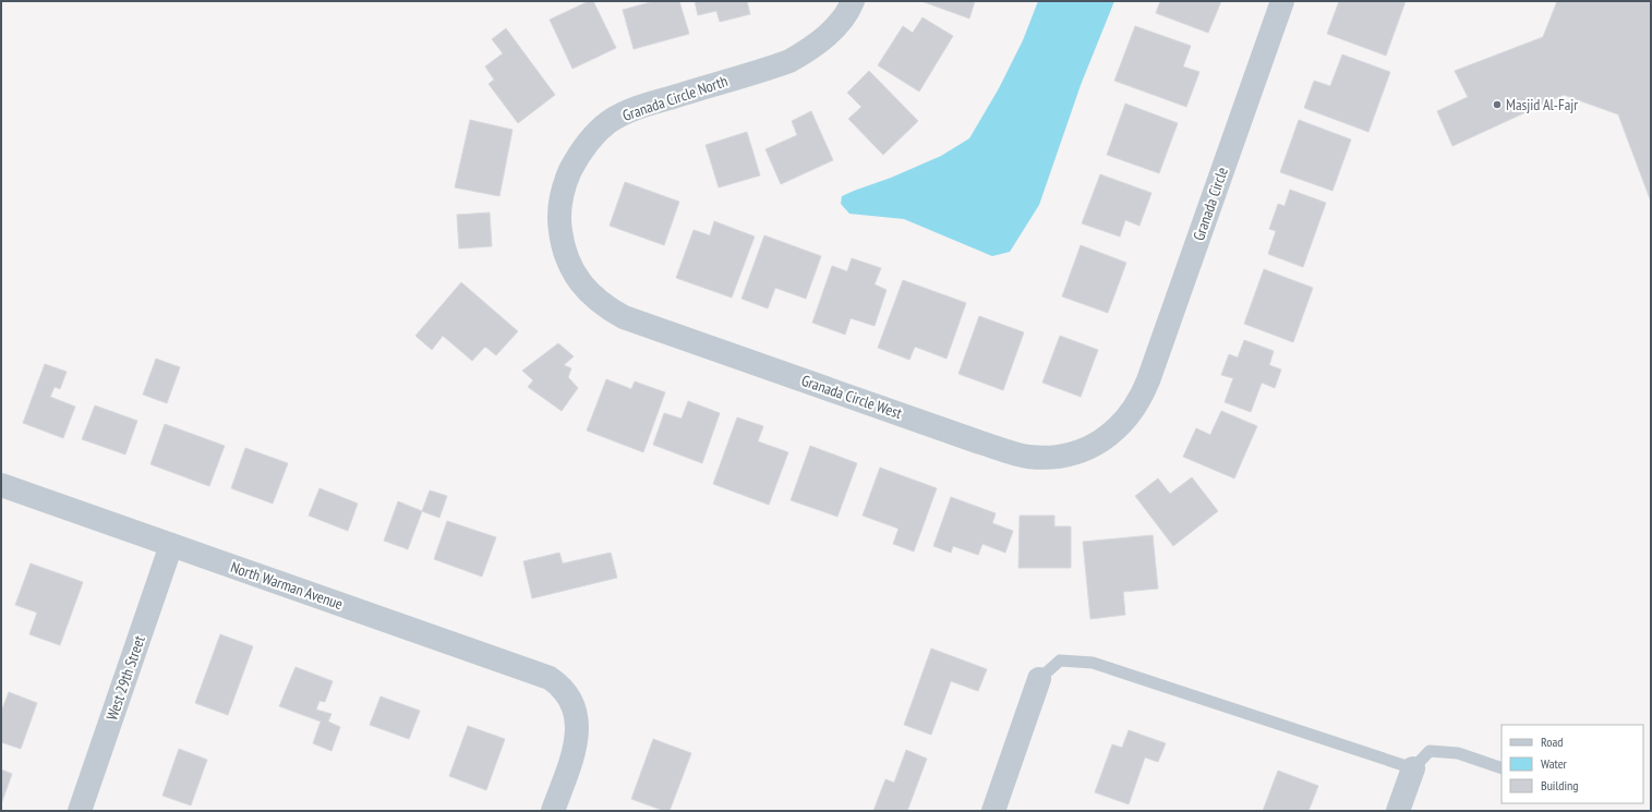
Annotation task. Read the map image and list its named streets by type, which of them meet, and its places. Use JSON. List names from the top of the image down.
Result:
{
  "streets": {
    "street": [
      "Granada Circle North",
      "Granada Circle",
      "Granada Circle West",
      "North Warman Avenue",
      "West 29th Street"
    ]
  },
  "crossings": [
    ["Granada Circle North", "Granada Circle West"],
    ["Granada Circle", "Granada Circle West"],
    ["North Warman Avenue", "West 29th Street"]
  ],
  "places": ["Masjid Al-Fajr"],
  "legend": ["Road", "Water", "Building"]
}
